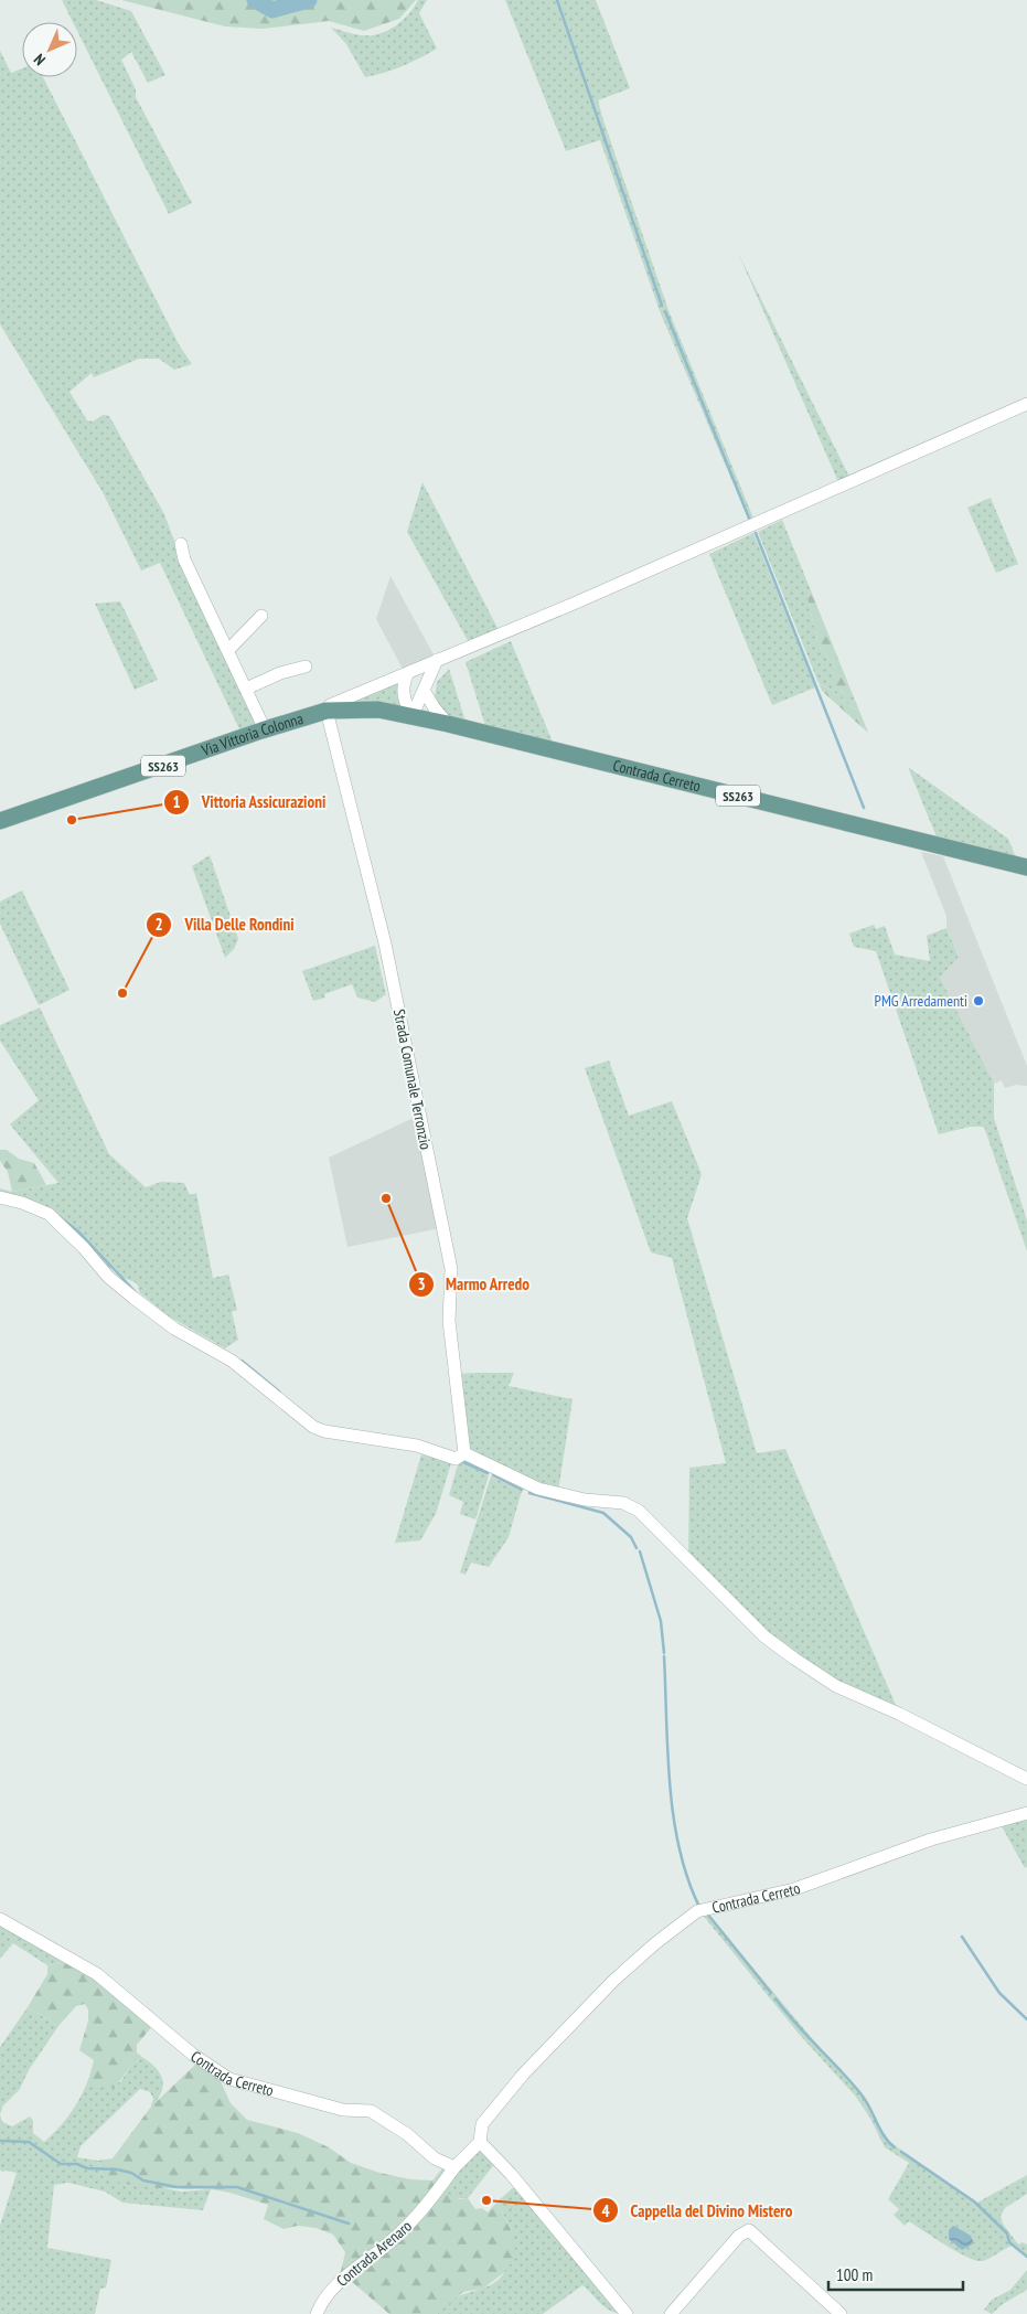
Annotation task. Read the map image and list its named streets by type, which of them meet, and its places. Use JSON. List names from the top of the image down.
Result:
{
  "streets": {
    "main road": ["Via Vittoria Colonna", "SS263", "Contrada Cerreto"],
    "street": ["Strada Comunale Terronzio", "Contrada Arenaro"]
  },
  "crossings": [
    ["Via Vittoria Colonna", "Contrada Cerreto"],
    ["Via Vittoria Colonna", "Strada Comunale Terronzio"],
    ["Contrada Cerreto", "Contrada Arenaro"]
  ],
  "places": [
    "Vittoria Assicurazioni",
    "Villa Delle Rondini",
    "PMG Arredamenti",
    "Marmo Arredo",
    "Cappella del Divino Mistero"
  ],
  "scale_bar": "100 m",
  "north": "bottom left"
}
